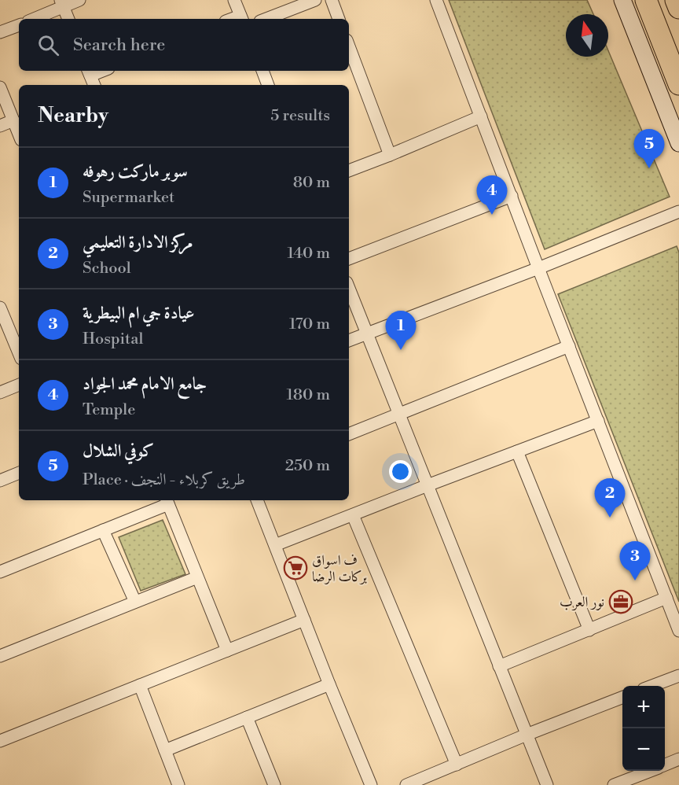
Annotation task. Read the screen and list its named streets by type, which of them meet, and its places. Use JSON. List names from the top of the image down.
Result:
{
  "places": {
    "supermarket": ["ف اسواق بركات الرضا"],
    "office": ["نور العرب"]
  },
  "north": "top",
  "page": {
    "search": "Search here",
    "heading": ["Nearby", "5 results"],
    "pins": [
      "5",
      "4",
      "1",
      "2",
      "3"
    ],
    "list": [
      {
        "mark": "1",
        "name": "سوبر ماركت رهوفه",
        "note": "Supermarket",
        "value": "80 m"
      },
      {
        "mark": "2",
        "name": "مركز الادارة التعليمي",
        "note": "School",
        "value": "140 m"
      },
      {
        "mark": "3",
        "name": "عيادة جي ام البيطرية",
        "note": "Hospital",
        "value": "170 m"
      },
      {
        "mark": "4",
        "name": "جامع الامام محمد الجواد",
        "note": "Temple",
        "value": "180 m"
      },
      {
        "mark": "5",
        "name": "كوفي الشلال",
        "note": "Place · طريق کربلاء - النجف",
        "value": "250 m"
      }
    ],
    "map_buttons": ["+", "−"]
  }
}
